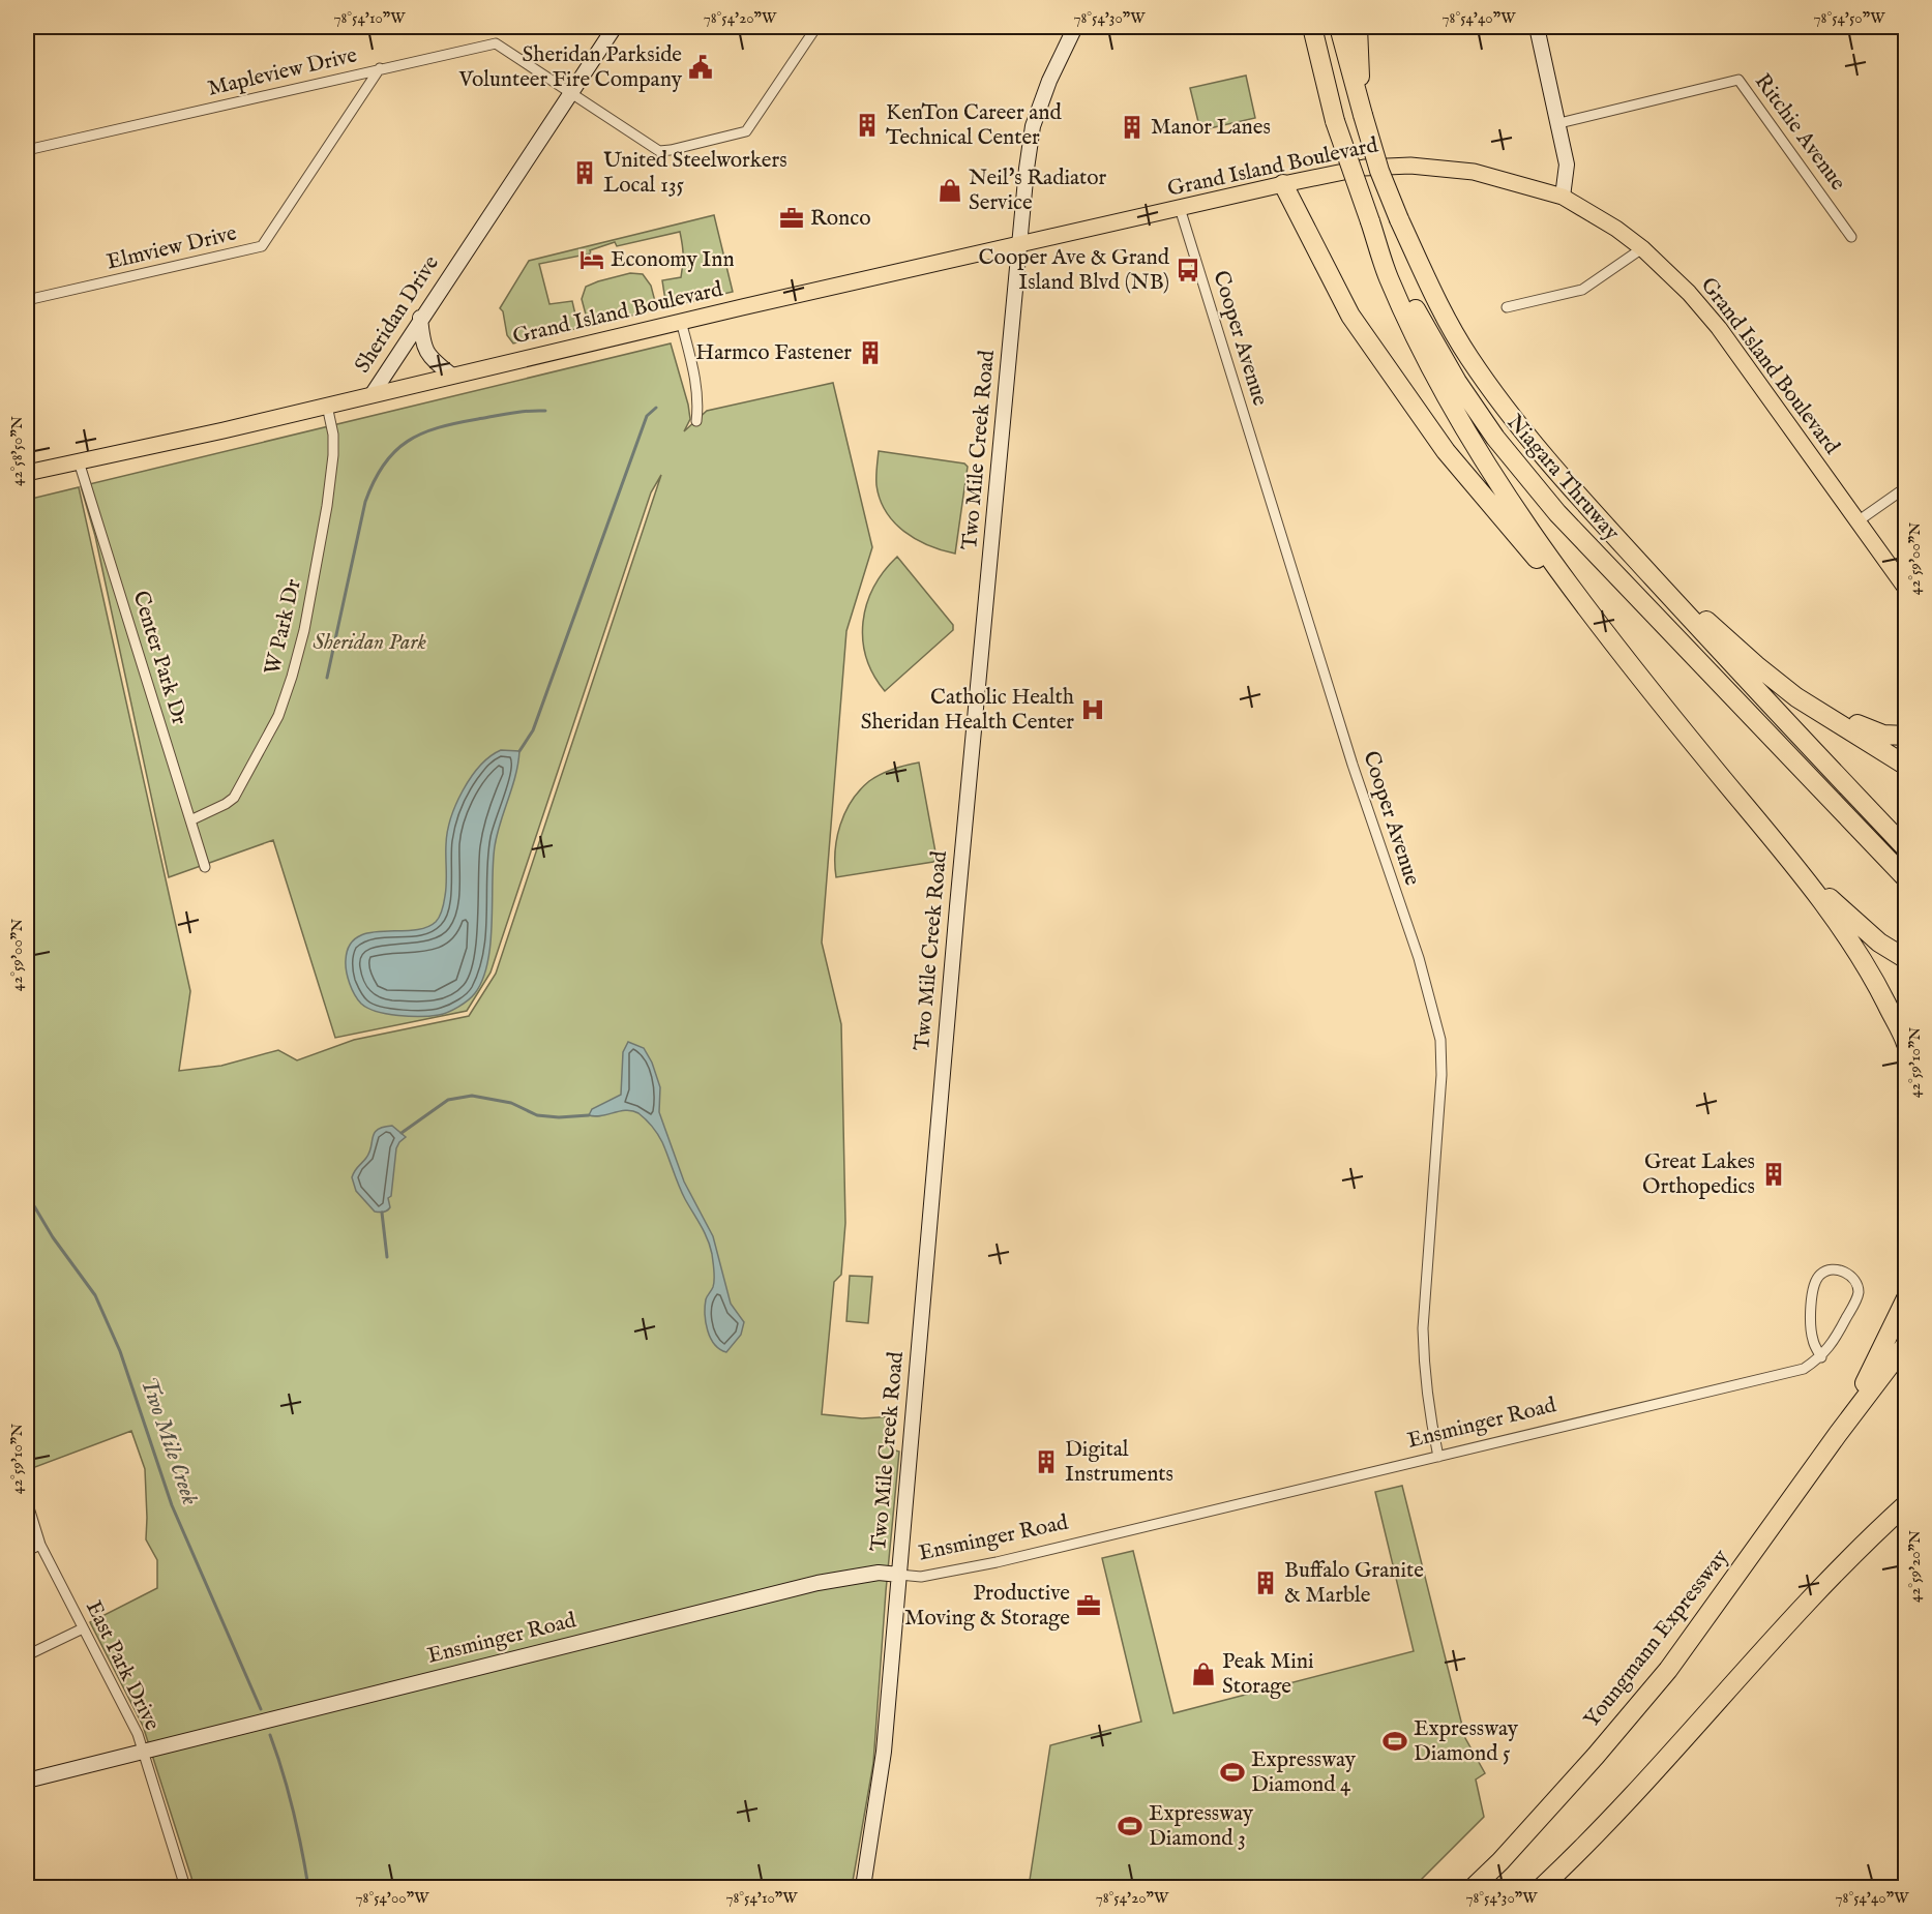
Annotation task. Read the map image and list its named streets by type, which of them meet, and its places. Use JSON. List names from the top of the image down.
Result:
{
  "streets": {
    "highway": ["Niagara Thruway", "Youngmann Expressway"],
    "main road": ["Grand Island Boulevard", "Sheridan Drive"],
    "street": [
      "Mapleview Drive",
      "Ritchie Avenue",
      "Elmview Drive",
      "Cooper Avenue",
      "Two Mile Creek Road",
      "W Park Dr",
      "Center Park Dr",
      "Ensminger Road",
      "East Park Drive"
    ]
  },
  "crossings": [
    ["Mapleview Drive", "Elmview Drive"],
    ["Mapleview Drive", "Sheridan Drive"],
    ["Grand Island Boulevard", "Sheridan Drive"],
    ["Grand Island Boulevard", "Cooper Avenue"],
    ["Grand Island Boulevard", "Two Mile Creek Road"],
    ["Sheridan Drive", "W Park Dr"],
    ["Sheridan Drive", "Center Park Dr"],
    ["Cooper Avenue", "Ensminger Road"],
    ["Two Mile Creek Road", "Ensminger Road"],
    ["W Park Dr", "Center Park Dr"],
    ["Ensminger Road", "East Park Drive"]
  ],
  "water": ["Two Mile Creek"],
  "parks": ["Sheridan Park"],
  "places": {
    "public building": ["Sheridan Parkside Volunteer Fire Company"],
    "building": [
      "KenTon Career and Technical Center",
      "Manor Lanes",
      "United Steelworkers Local 135",
      "Harmco Fastener",
      "Great Lakes Orthopedics",
      "Digital Instruments",
      "Buffalo Granite & Marble"
    ],
    "shop": ["Neil's Radiator Service", "Peak Mini Storage"],
    "office": ["Ronco", "Productive Moving & Storage"],
    "hotel": ["Economy Inn"],
    "bus stop": ["Cooper Ave & Grand Island Blvd (NB)"],
    "hospital": ["Catholic Health Sheridan Health Center"],
    "sports": ["Expressway Diamond 5", "Expressway Diamond 4", "Expressway Diamond 3"]
  },
  "coordinates": [
    "78°54'10\"W",
    "78°54'20\"W",
    "78°54'30\"W",
    "78°54'40\"W",
    "78°54'50\"W",
    "42°58'50\"N",
    "42°59'00\"N",
    "42°59'10\"N",
    "42°59'20\"N",
    "78°54'00\"W"
  ]
}
